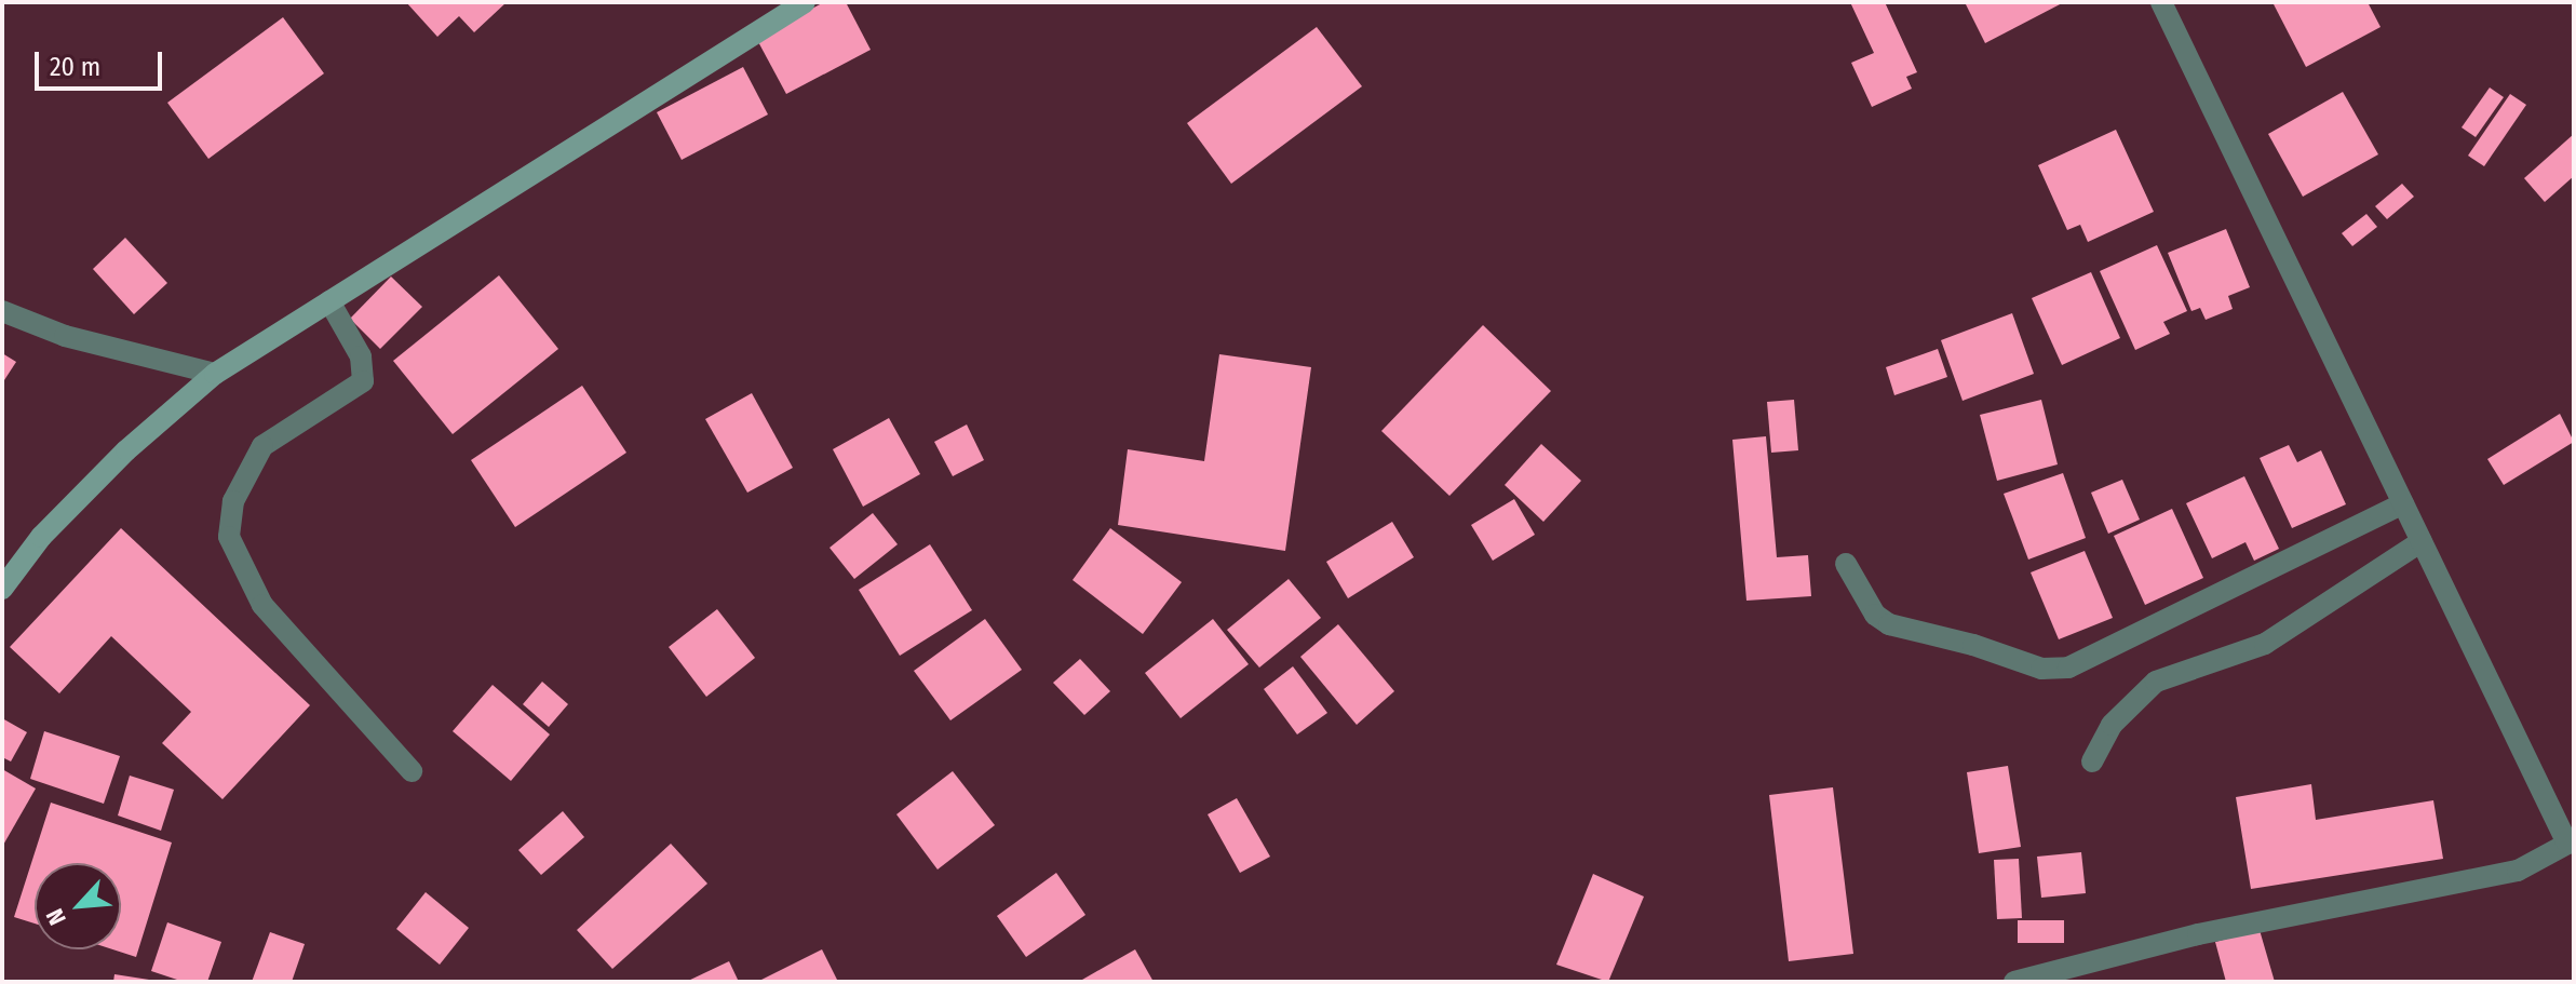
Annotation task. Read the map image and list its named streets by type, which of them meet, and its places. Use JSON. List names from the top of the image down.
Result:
{
  "scale_bar": "20 m",
  "north": "bottom left"
}
